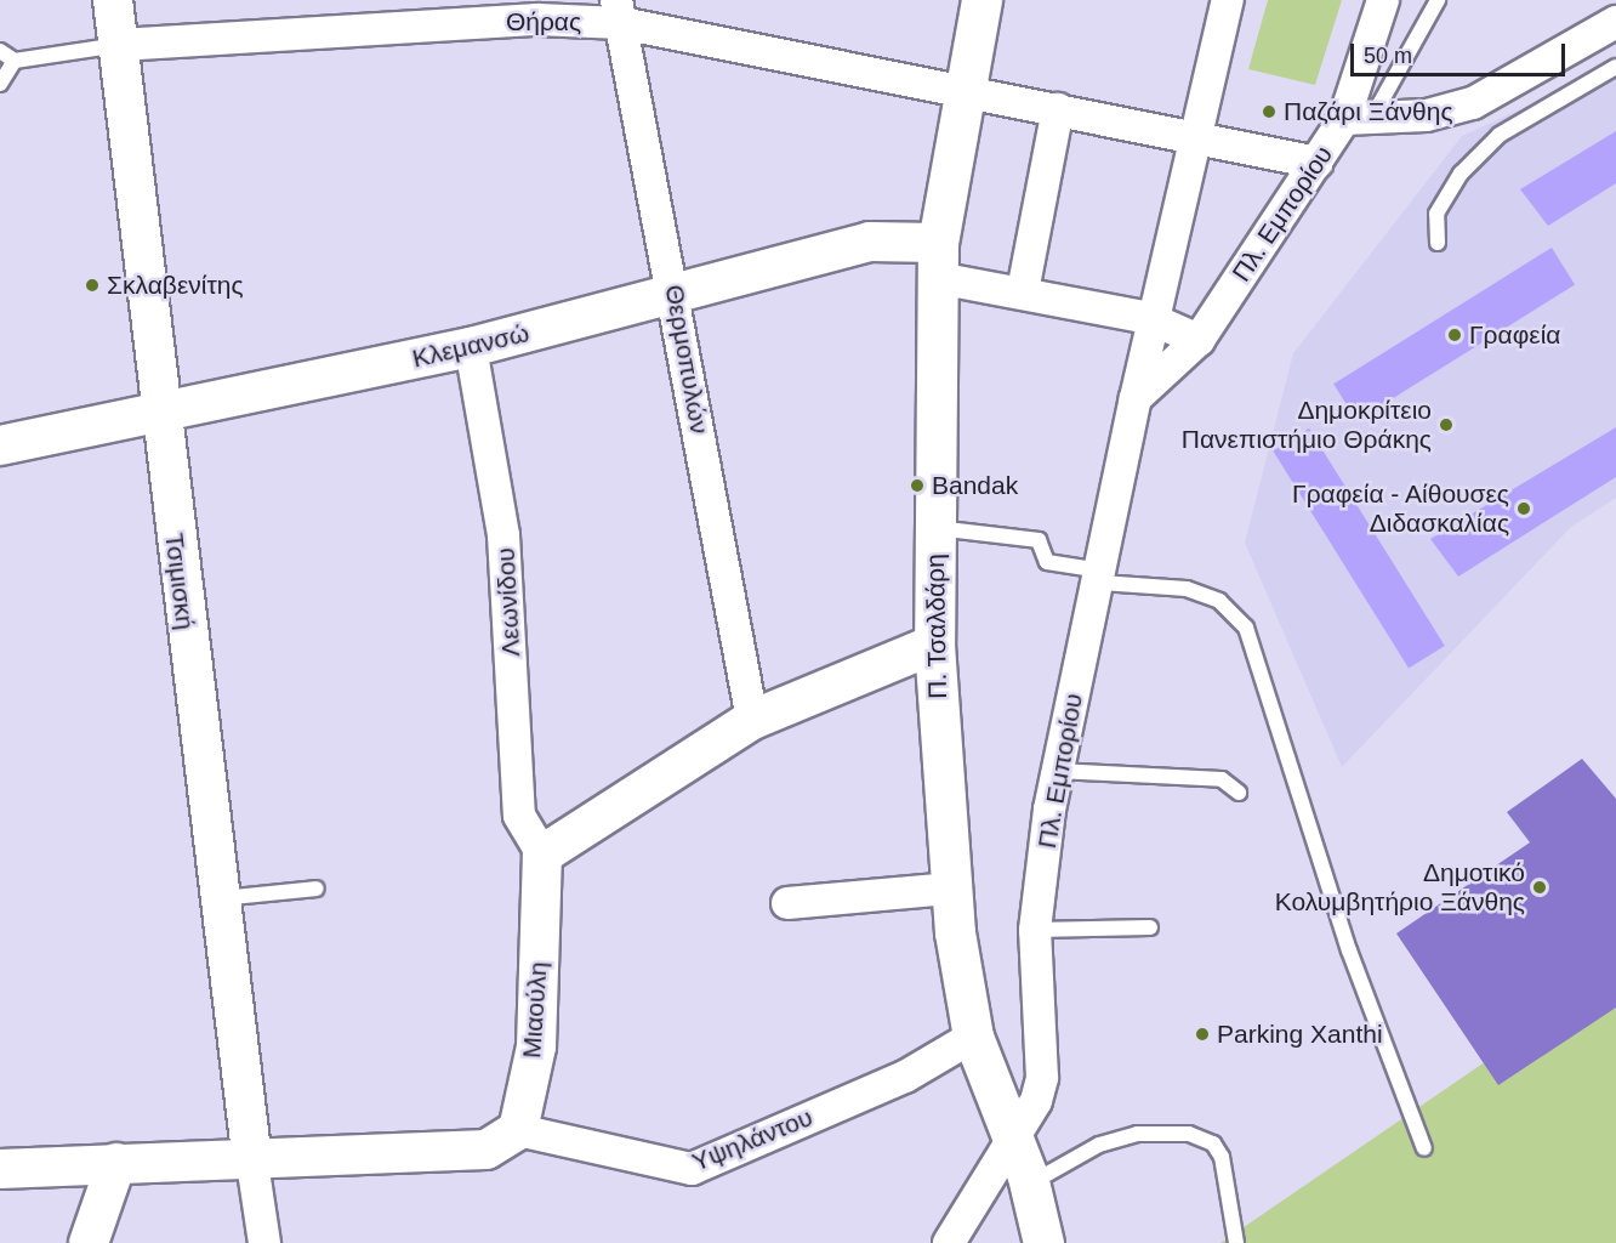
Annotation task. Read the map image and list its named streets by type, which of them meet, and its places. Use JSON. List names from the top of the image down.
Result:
{
  "streets": {
    "main road": ["Π. Τσαλδάρη"],
    "street": [
      "Θήρας",
      "Πλ. Εμπορίου",
      "Κλεμανσώ",
      "Θερμοπυλών",
      "Τσιμισκή",
      "Λεωνίδου",
      "Μιαούλη",
      "Υψηλάντου"
    ]
  },
  "crossings": [
    ["Θήρας", "Πλ. Εμπορίου"],
    ["Θήρας", "Θερμοπυλών"],
    ["Θήρας", "Τσιμισκή"],
    ["Θήρας", "Π. Τσαλδάρη"],
    ["Πλ. Εμπορίου", "Π. Τσαλδάρη"],
    ["Κλεμανσώ", "Θερμοπυλών"],
    ["Κλεμανσώ", "Τσιμισκή"],
    ["Κλεμανσώ", "Λεωνίδου"],
    ["Κλεμανσώ", "Π. Τσαλδάρη"],
    ["Λεωνίδου", "Μιαούλη"],
    ["Π. Τσαλδάρη", "Υψηλάντου"],
    ["Μιαούλη", "Υψηλάντου"]
  ],
  "places": [
    "Παζάρι Ξάνθης",
    "Σκλαβενίτης",
    "Γραφεία",
    "Δημοκρίτειο Πανεπιστήμιο Θράκης",
    "Bandak",
    "Γραφεία - Αίθουσες Διδασκαλίας",
    "Δημοτικό Κολυμβητήριο Ξάνθης",
    "Parking Xanthi"
  ],
  "scale_bar": "50 m"
}
